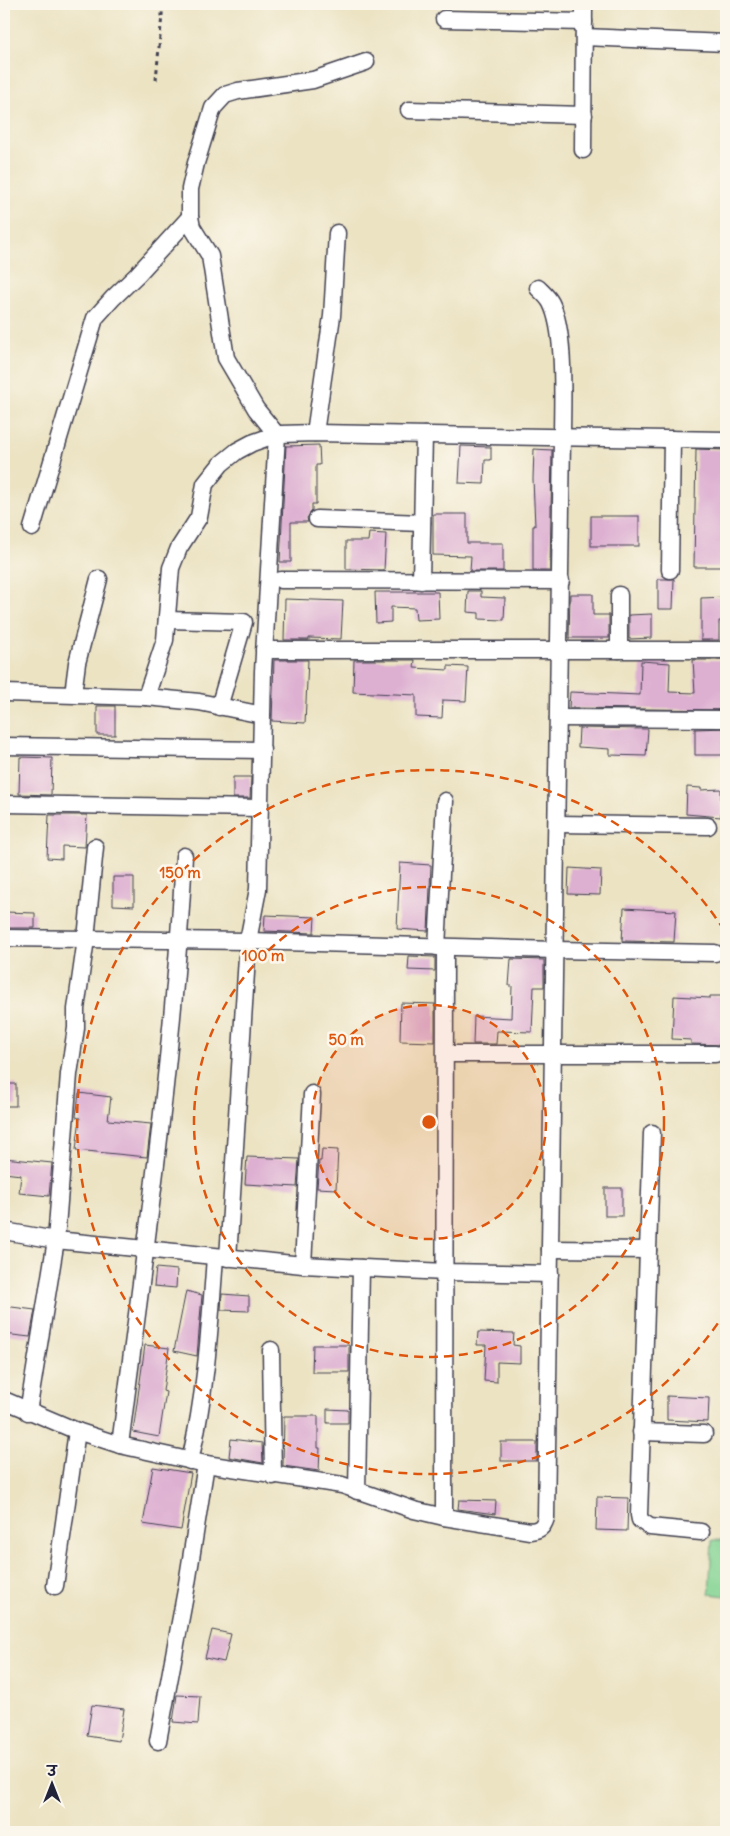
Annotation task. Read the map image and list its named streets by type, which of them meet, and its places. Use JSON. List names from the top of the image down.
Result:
{
  "north": "top",
  "rings": ["150 m", "100 m", "50 m"]
}
